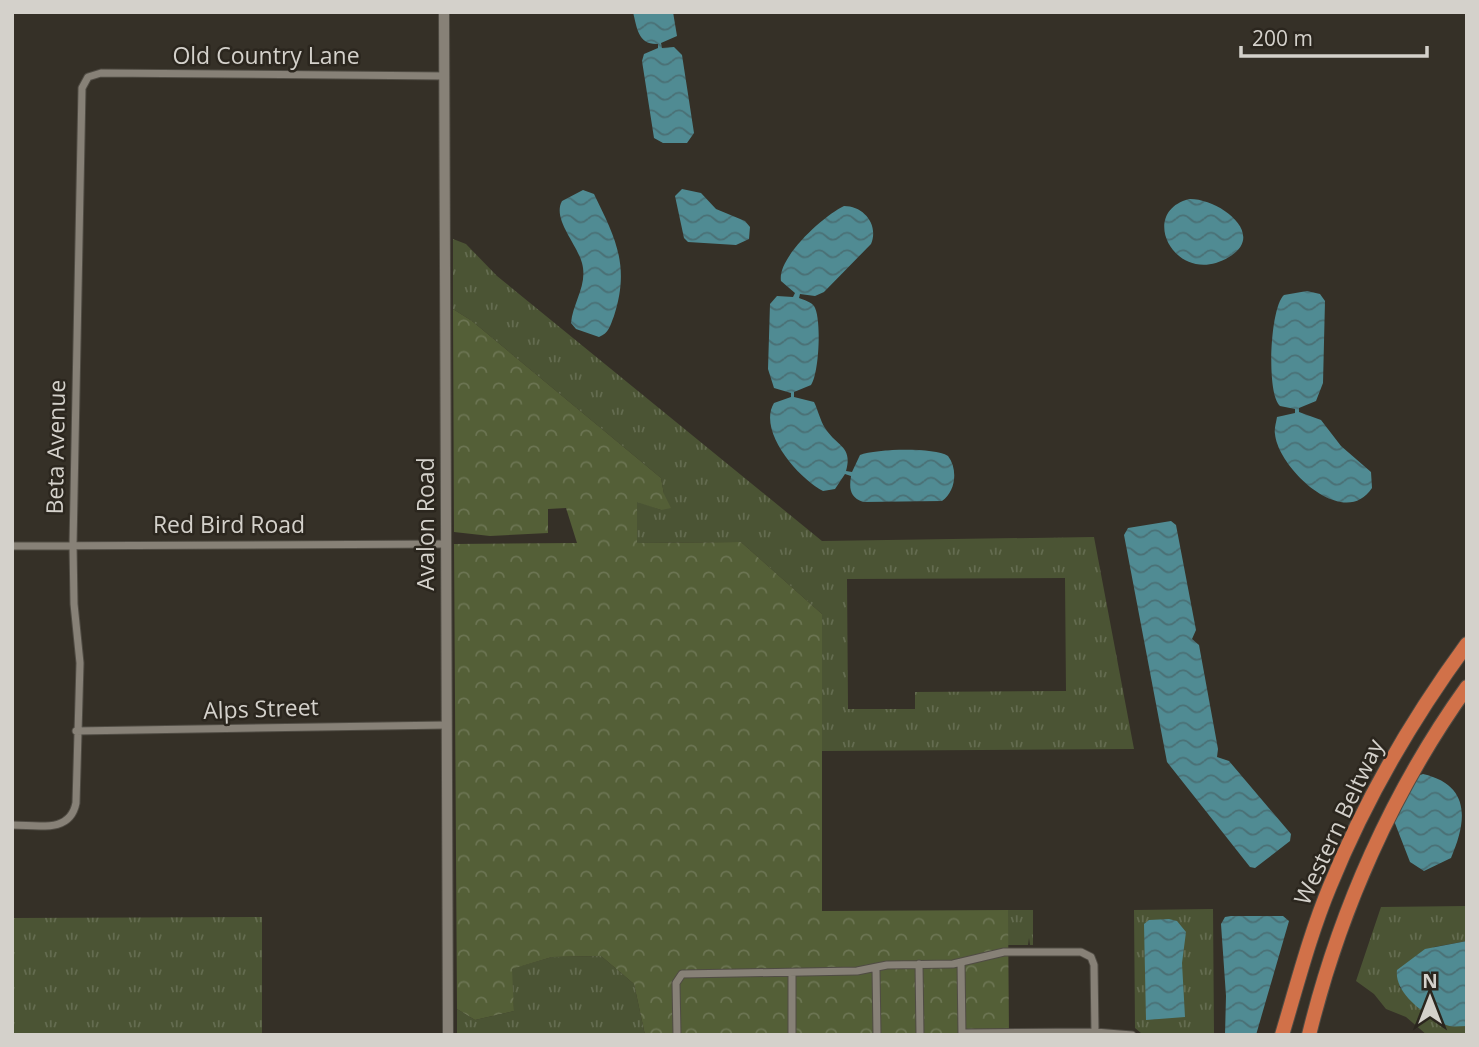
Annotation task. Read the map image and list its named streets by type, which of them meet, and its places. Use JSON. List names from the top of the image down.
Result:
{
  "streets": {
    "highway": ["Western Beltway"],
    "main road": ["Avalon Road"],
    "street": [
      "Old Country Lane",
      "Beta Avenue",
      "Red Bird Road",
      "Alps Street"
    ]
  },
  "crossings": [
    ["Old Country Lane", "Beta Avenue"],
    ["Old Country Lane", "Avalon Road"],
    ["Beta Avenue", "Red Bird Road"],
    ["Beta Avenue", "Alps Street"],
    ["Avalon Road", "Red Bird Road"],
    ["Avalon Road", "Alps Street"]
  ],
  "scale_bar": "200 m",
  "north": "top"
}
